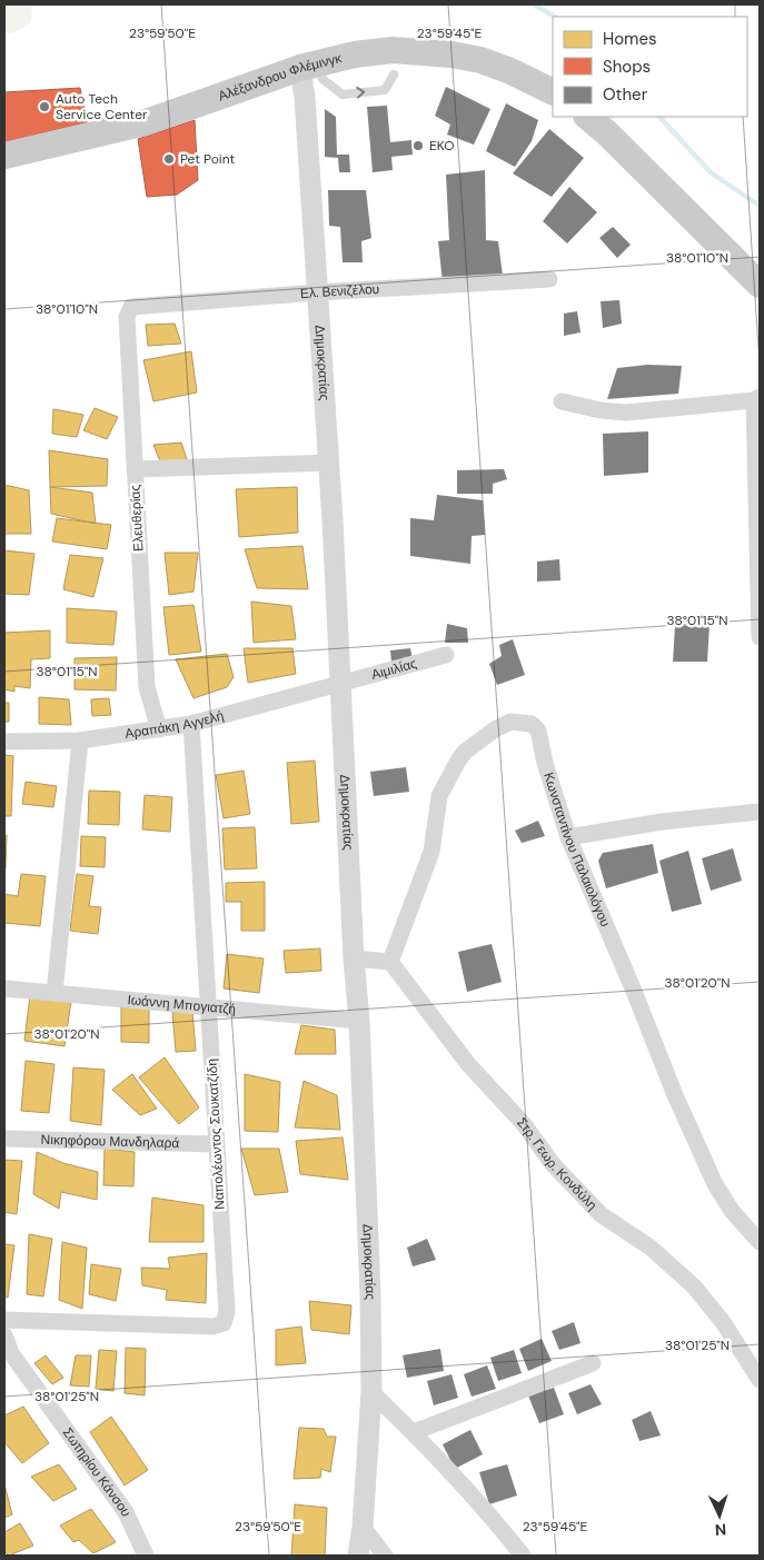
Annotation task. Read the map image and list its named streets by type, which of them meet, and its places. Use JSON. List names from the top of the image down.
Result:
{
  "streets": {
    "main road": ["Αλέξανδρου Φλέμινγκ"],
    "street": [
      "Ελ. Βενιζέλου",
      "Δημοκρατίας",
      "Ελευθερίας",
      "Αιμιλίας",
      "Αραπάκη Αγγελή",
      "Κωνσταντίνου Παλαιολόγου",
      "Ιωάννη Μπογιατζή",
      "Ναπολέωντος Σουκατζίδη",
      "Νικηφόρου Μανδηλαρά",
      "Στρ. Γεωρ. Κονδύλη",
      "Σωτηρίου Κάνσου"
    ]
  },
  "crossings": [
    ["Αλέξανδρου Φλέμινγκ", "Δημοκρατίας"],
    ["Ελ. Βενιζέλου", "Δημοκρατίας"],
    ["Ελ. Βενιζέλου", "Ελευθερίας"],
    ["Δημοκρατίας", "Αιμιλίας"],
    ["Δημοκρατίας", "Αραπάκη Αγγελή"],
    ["Δημοκρατίας", "Ιωάννη Μπογιατζή"],
    ["Ελευθερίας", "Αραπάκη Αγγελή"],
    ["Αιμιλίας", "Αραπάκη Αγγελή"],
    ["Αραπάκη Αγγελή", "Ναπολέωντος Σουκατζίδη"],
    ["Κωνσταντίνου Παλαιολόγου", "Στρ. Γεωρ. Κονδύλη"],
    ["Ιωάννη Μπογιατζή", "Ναπολέωντος Σουκατζίδη"],
    ["Ναπολέωντος Σουκατζίδη", "Νικηφόρου Μανδηλαρά"]
  ],
  "places": ["Auto Tech Service Center", "EKO", "Pet Point"],
  "legend": ["Homes", "Shops", "Other"],
  "north": "bottom",
  "coordinates": [
    "23°59'50\"E",
    "23°59'45\"E",
    "38°01'10\"N",
    "38°01'15\"N",
    "38°01'20\"N",
    "38°01'25\"N"
  ]
}
